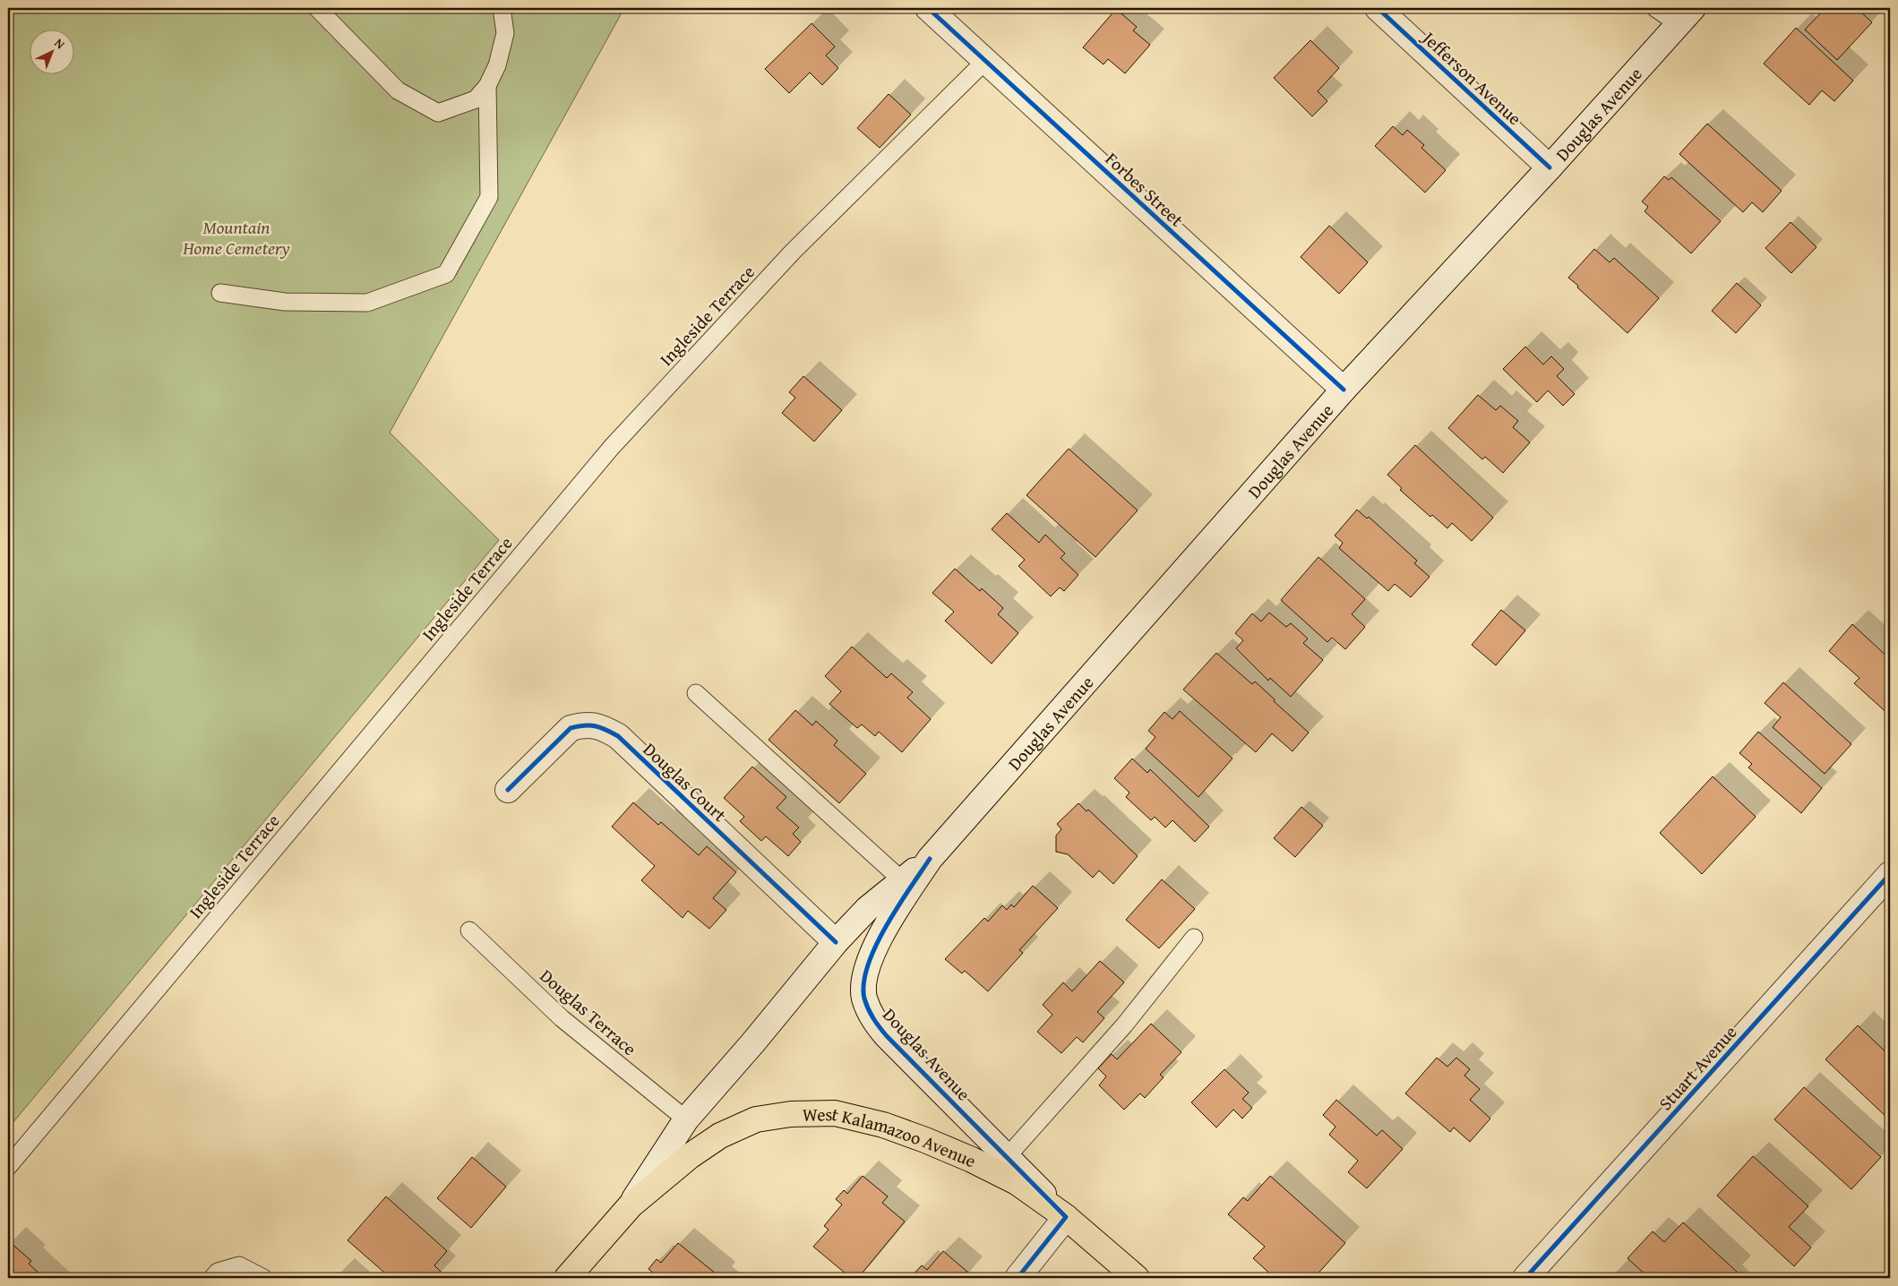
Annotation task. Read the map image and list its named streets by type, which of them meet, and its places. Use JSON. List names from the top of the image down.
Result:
{
  "streets": {
    "main road": ["Douglas Avenue", "West Kalamazoo Avenue"],
    "street": [
      "Jefferson Avenue",
      "Forbes Street",
      "Douglas Court",
      "Stuart Avenue"
    ],
    "lane": ["Ingleside Terrace", "Douglas Terrace"]
  },
  "crossings": [
    ["Jefferson Avenue", "Douglas Avenue"],
    ["Douglas Avenue", "Forbes Street"],
    ["Douglas Avenue", "Douglas Court"],
    ["Douglas Avenue", "Douglas Terrace"],
    ["Douglas Avenue", "West Kalamazoo Avenue"],
    ["Forbes Street", "Ingleside Terrace"]
  ],
  "parks": ["Mountain Home Cemetery"],
  "north": "top right"
}
